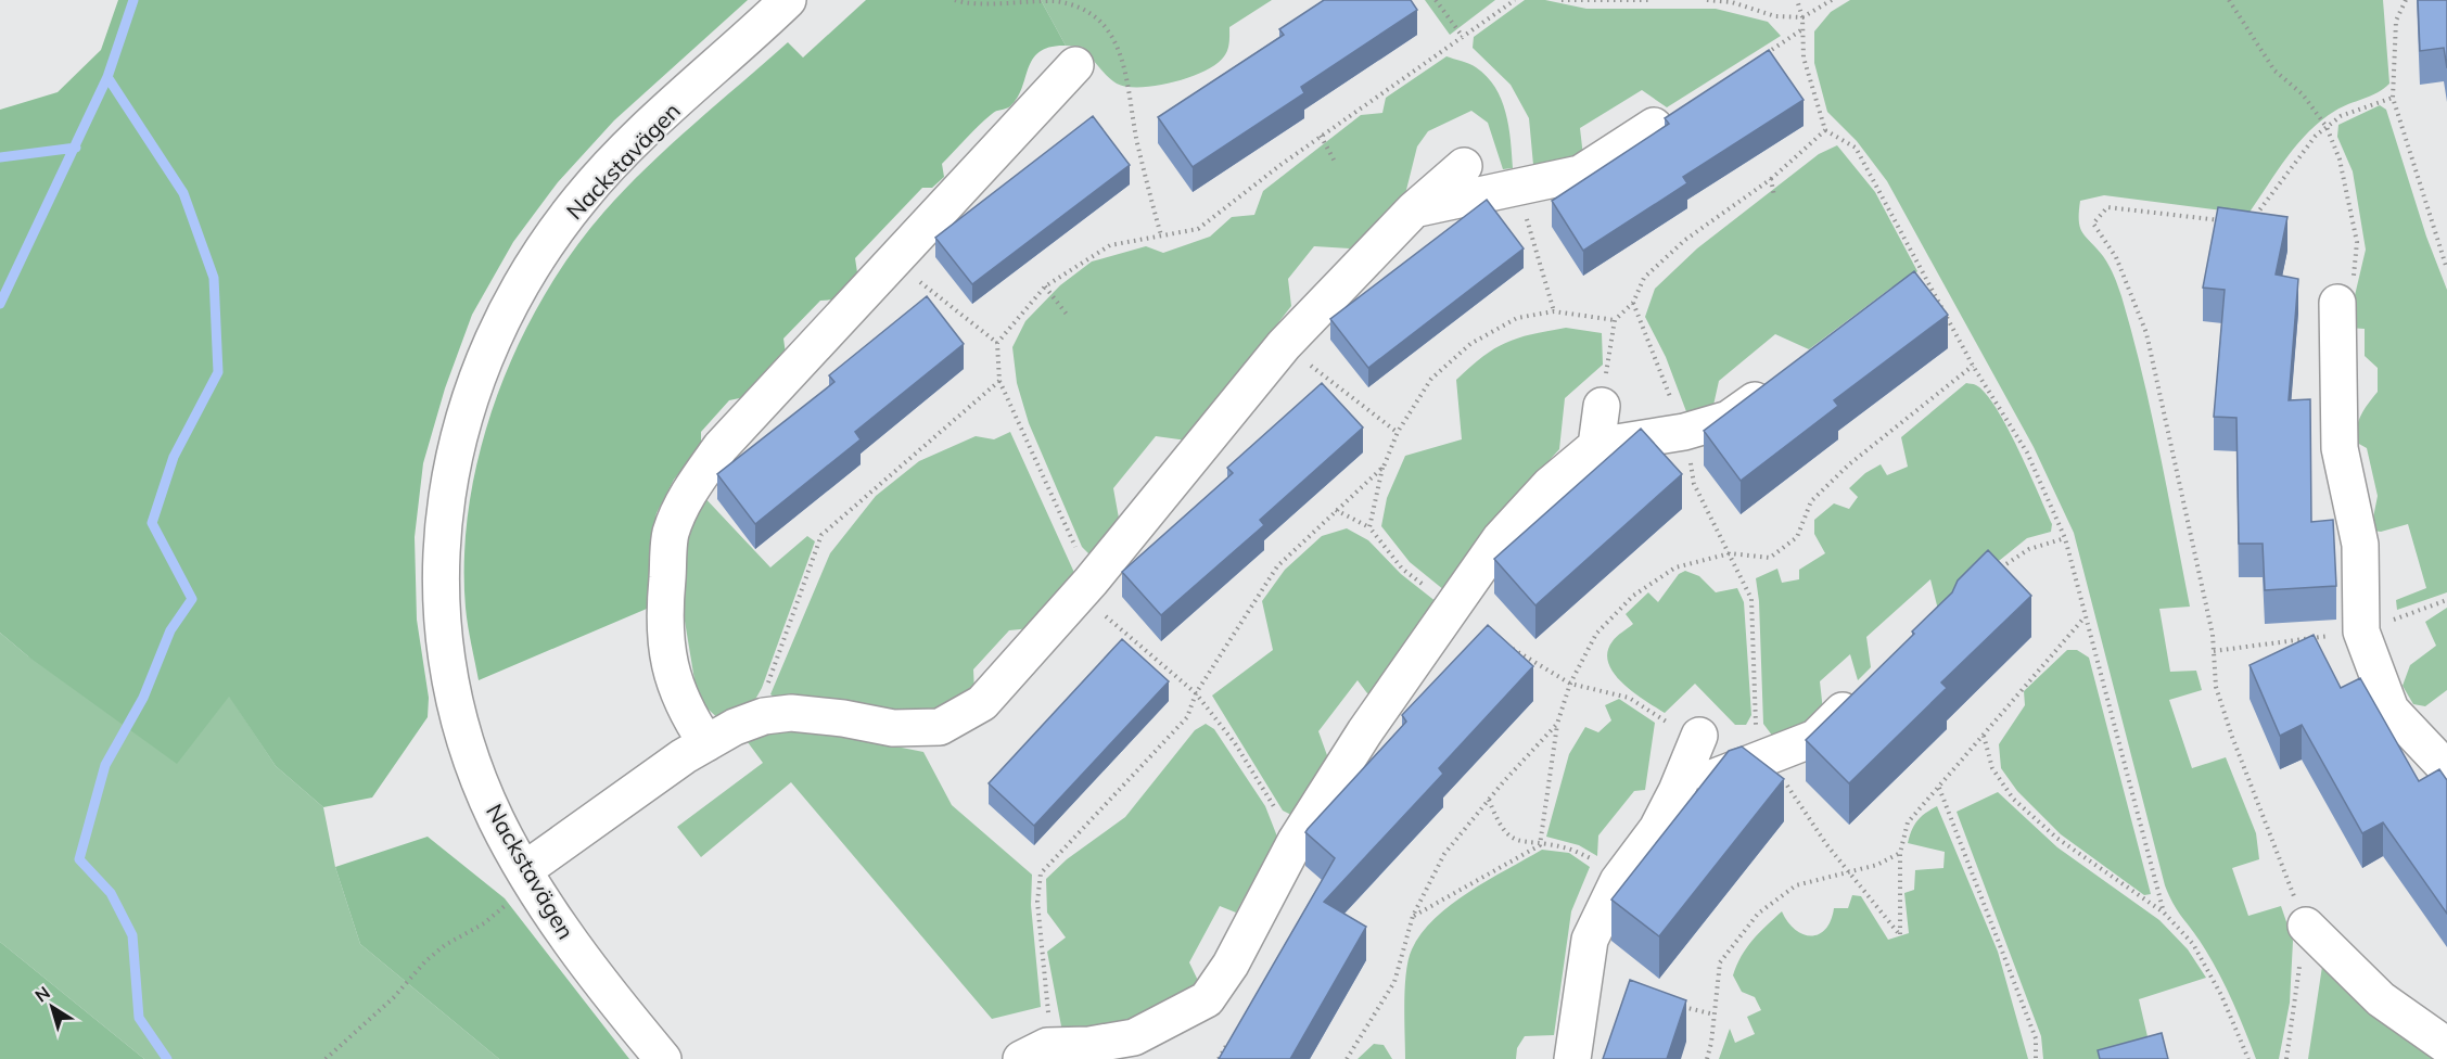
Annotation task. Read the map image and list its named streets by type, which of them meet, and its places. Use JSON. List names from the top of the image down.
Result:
{
  "streets": {
    "street": ["Nackstavägen"]
  },
  "north": "top left"
}
